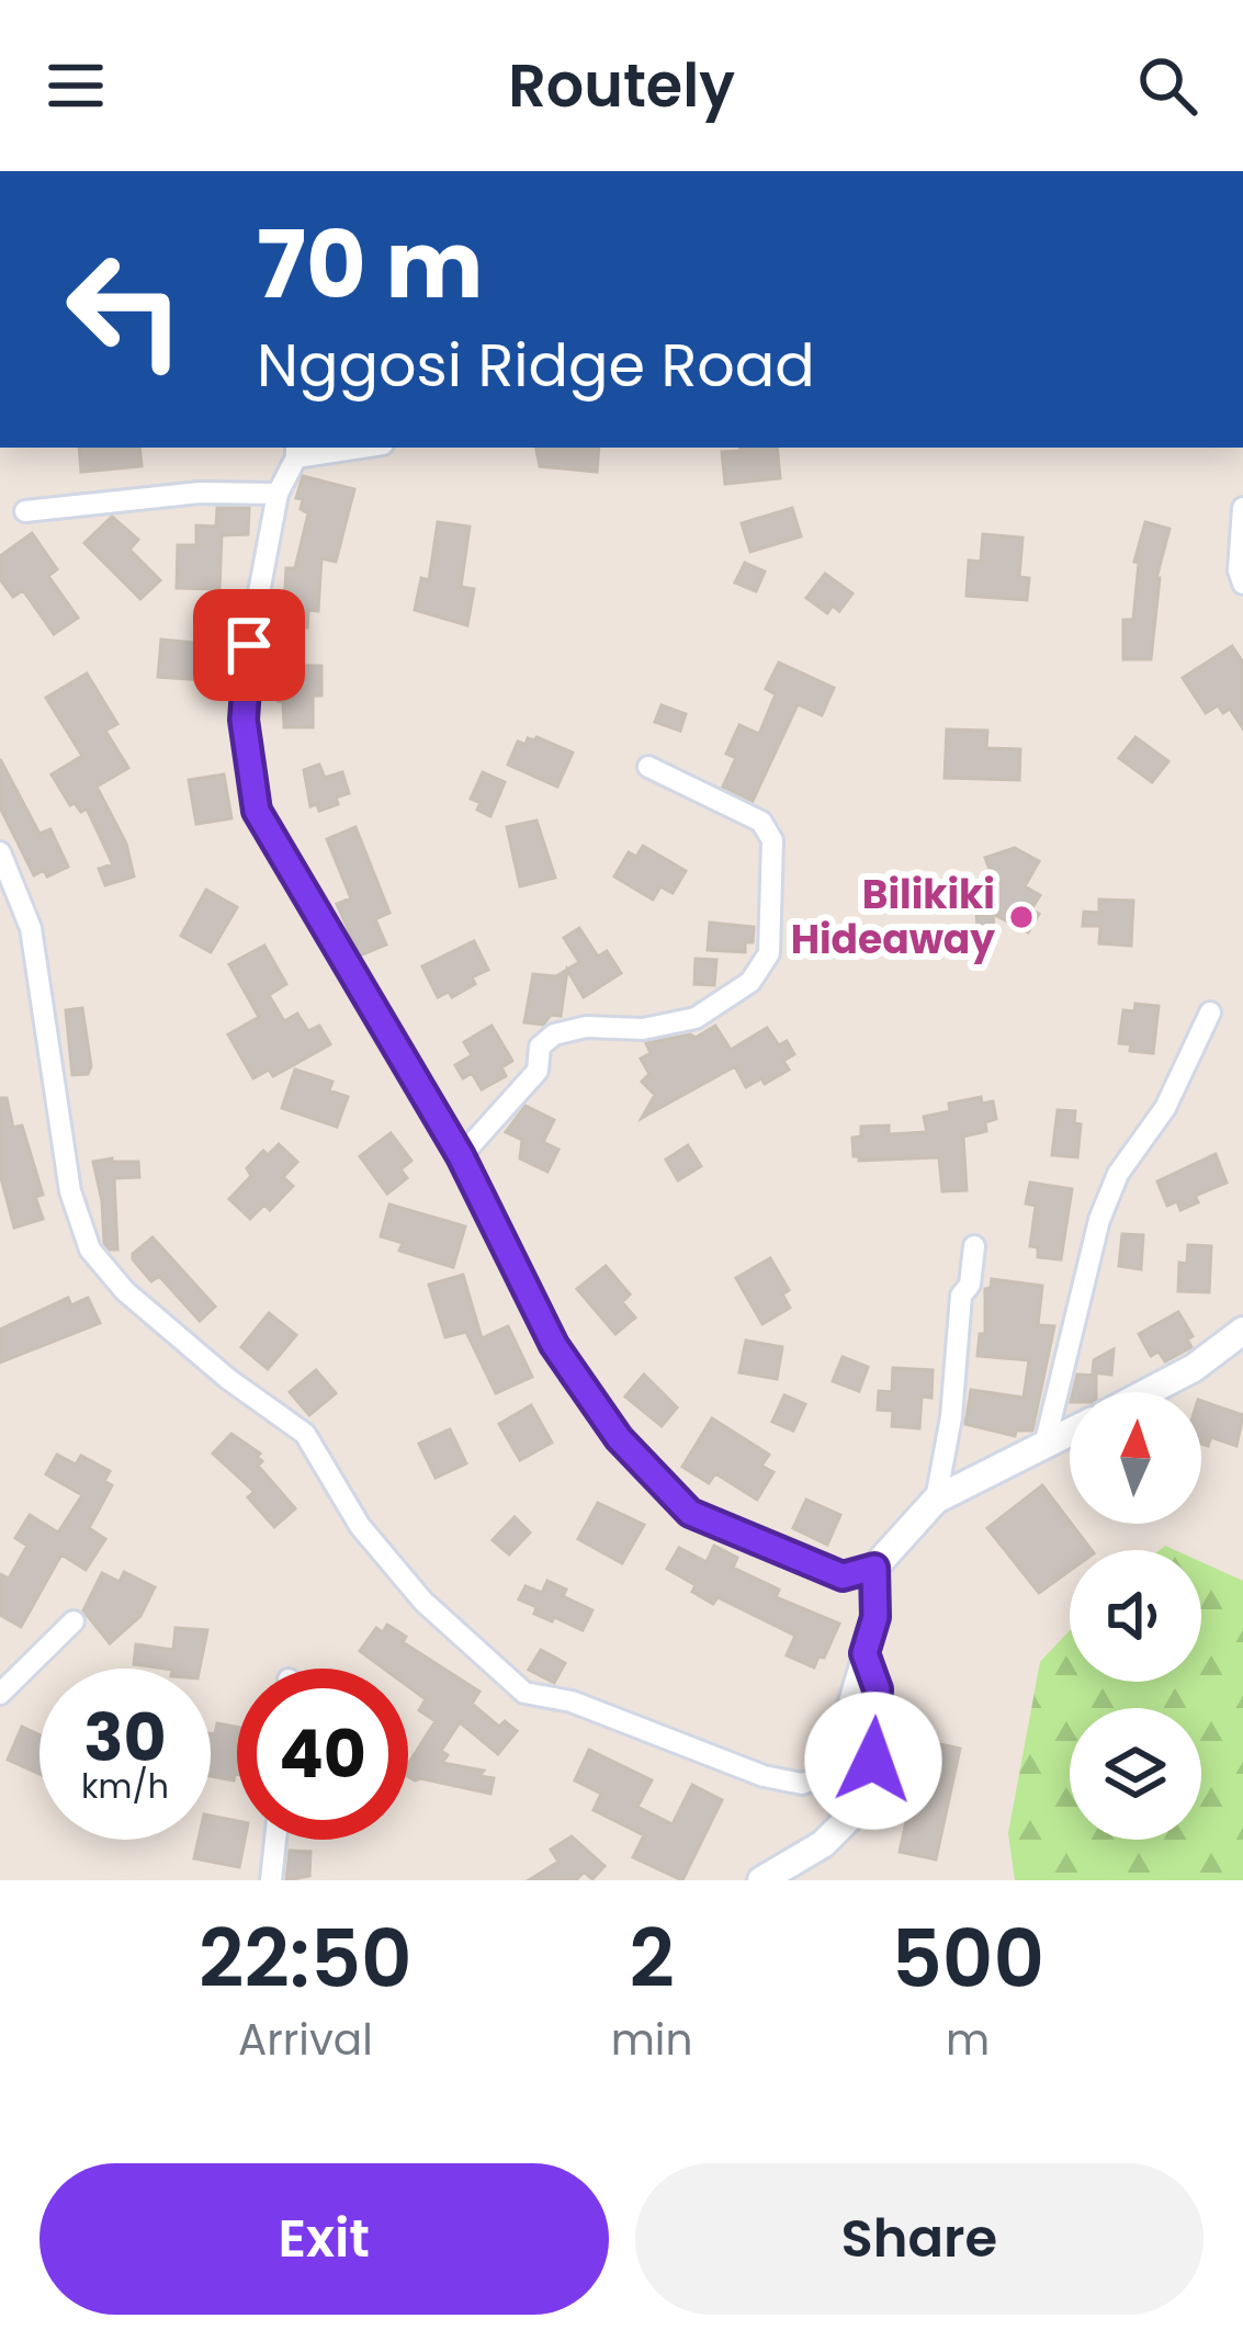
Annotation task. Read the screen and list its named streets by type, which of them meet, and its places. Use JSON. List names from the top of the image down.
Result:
{
  "places": ["Bilikiki Hideaway"],
  "north": "top",
  "page": {
    "header": "Routely",
    "turn": ["70 m", "Nggosi Ridge Road"],
    "speed": "30 km/h",
    "limit": "40",
    "eta": [
      "22:50",
      "Arrival",
      "2",
      "min",
      "500",
      "m"
    ],
    "buttons": ["Exit", "Share"]
  }
}
